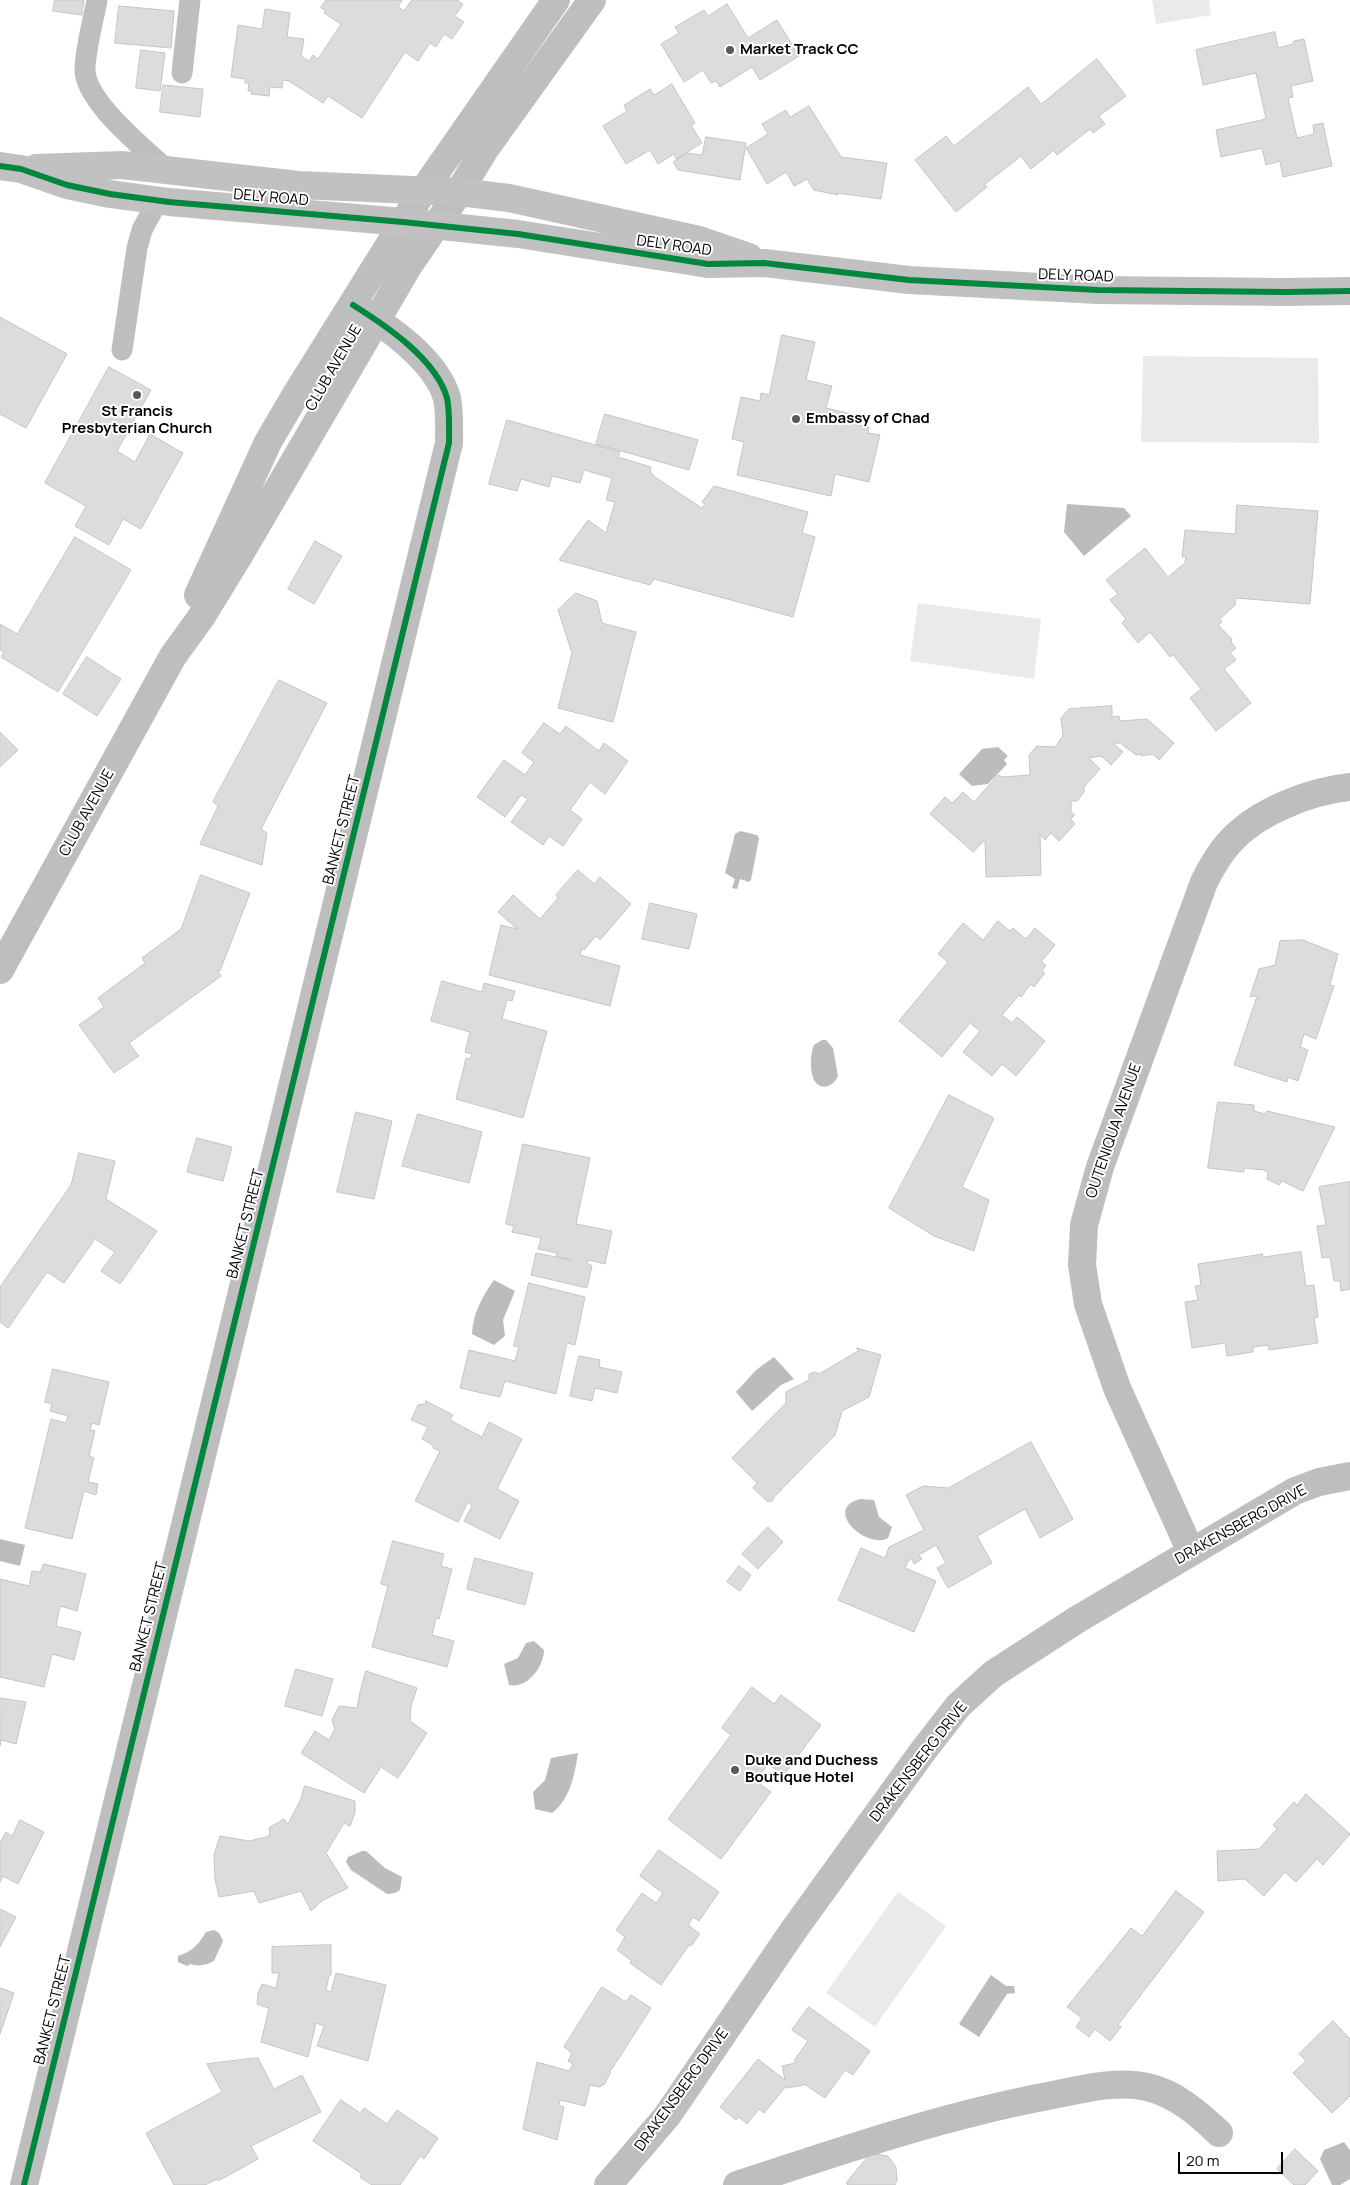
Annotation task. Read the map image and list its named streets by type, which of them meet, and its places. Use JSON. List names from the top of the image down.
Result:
{
  "streets": {
    "street": [
      "DELY ROAD",
      "CLUB AVENUE",
      "BANKET STREET",
      "OUTENIQUA AVENUE",
      "DRAKENSBERG DRIVE"
    ]
  },
  "crossings": [
    ["DELY ROAD", "CLUB AVENUE"],
    ["CLUB AVENUE", "BANKET STREET"],
    ["OUTENIQUA AVENUE", "DRAKENSBERG DRIVE"]
  ],
  "places": [
    "Market Track CC",
    "St Francis Presbyterian Church",
    "Embassy of Chad",
    "Duke and Duchess Boutique Hotel"
  ],
  "scale_bar": "20 m"
}
